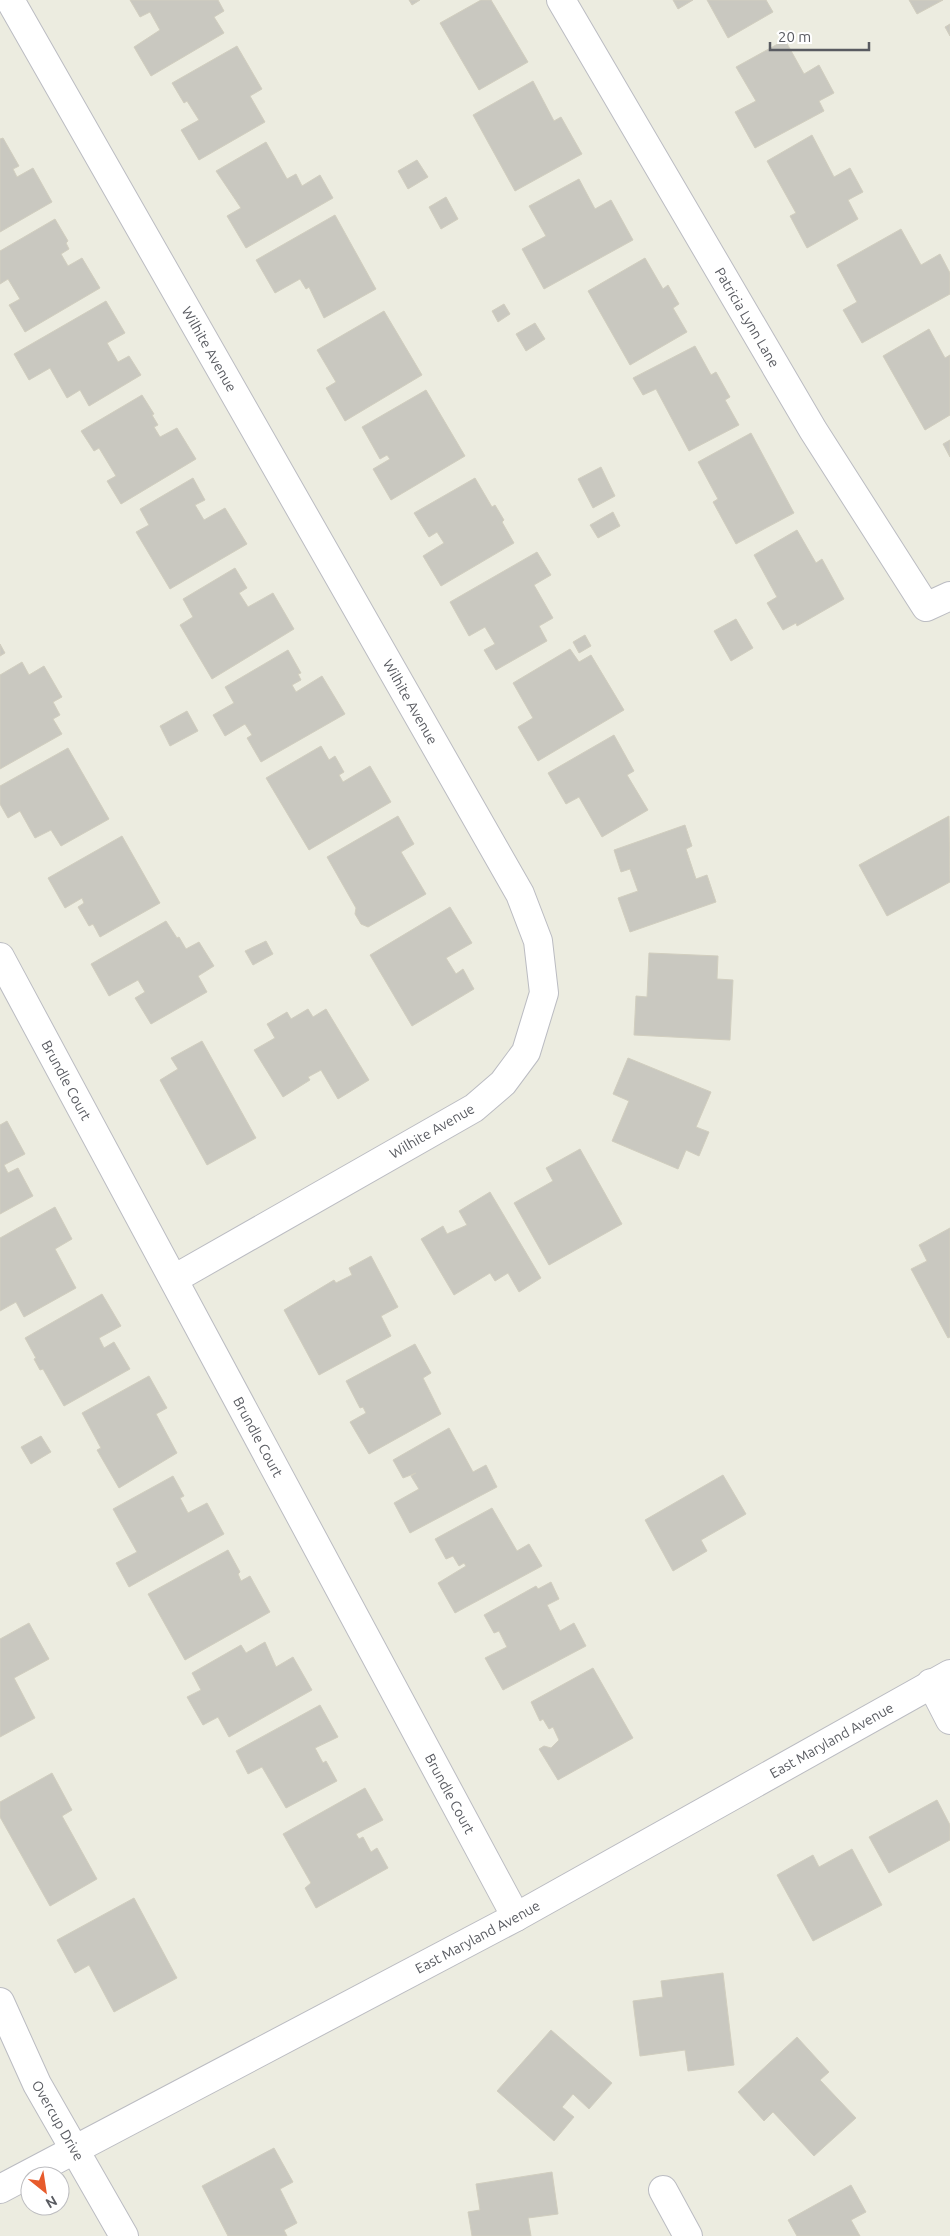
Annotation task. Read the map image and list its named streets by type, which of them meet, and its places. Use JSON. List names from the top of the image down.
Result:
{
  "streets": {
    "street": [
      "Patricia Lynn Lane",
      "Wilhite Avenue",
      "Brundle Court",
      "East Maryland Avenue",
      "Overcup Drive"
    ]
  },
  "crossings": [
    ["Wilhite Avenue", "Brundle Court"],
    ["Brundle Court", "East Maryland Avenue"],
    ["East Maryland Avenue", "Overcup Drive"]
  ],
  "scale_bar": "20 m",
  "north": "bottom right"
}
